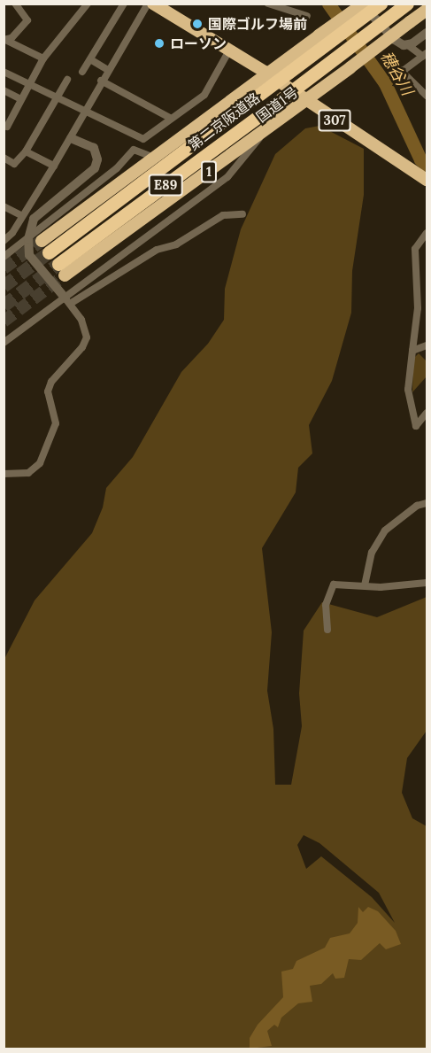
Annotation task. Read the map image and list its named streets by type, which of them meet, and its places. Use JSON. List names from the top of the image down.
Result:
{
  "streets": {
    "highway": [
      "国道1号",
      "307",
      "第二京阪道路",
      "1",
      "E89"
    ]
  },
  "crossings": [
    ["国道1号", "307"],
    ["国道1号", "第二京阪道路"]
  ],
  "water": ["穂谷川"],
  "places": ["国際ゴルフ場前", "ローソン"]
}
